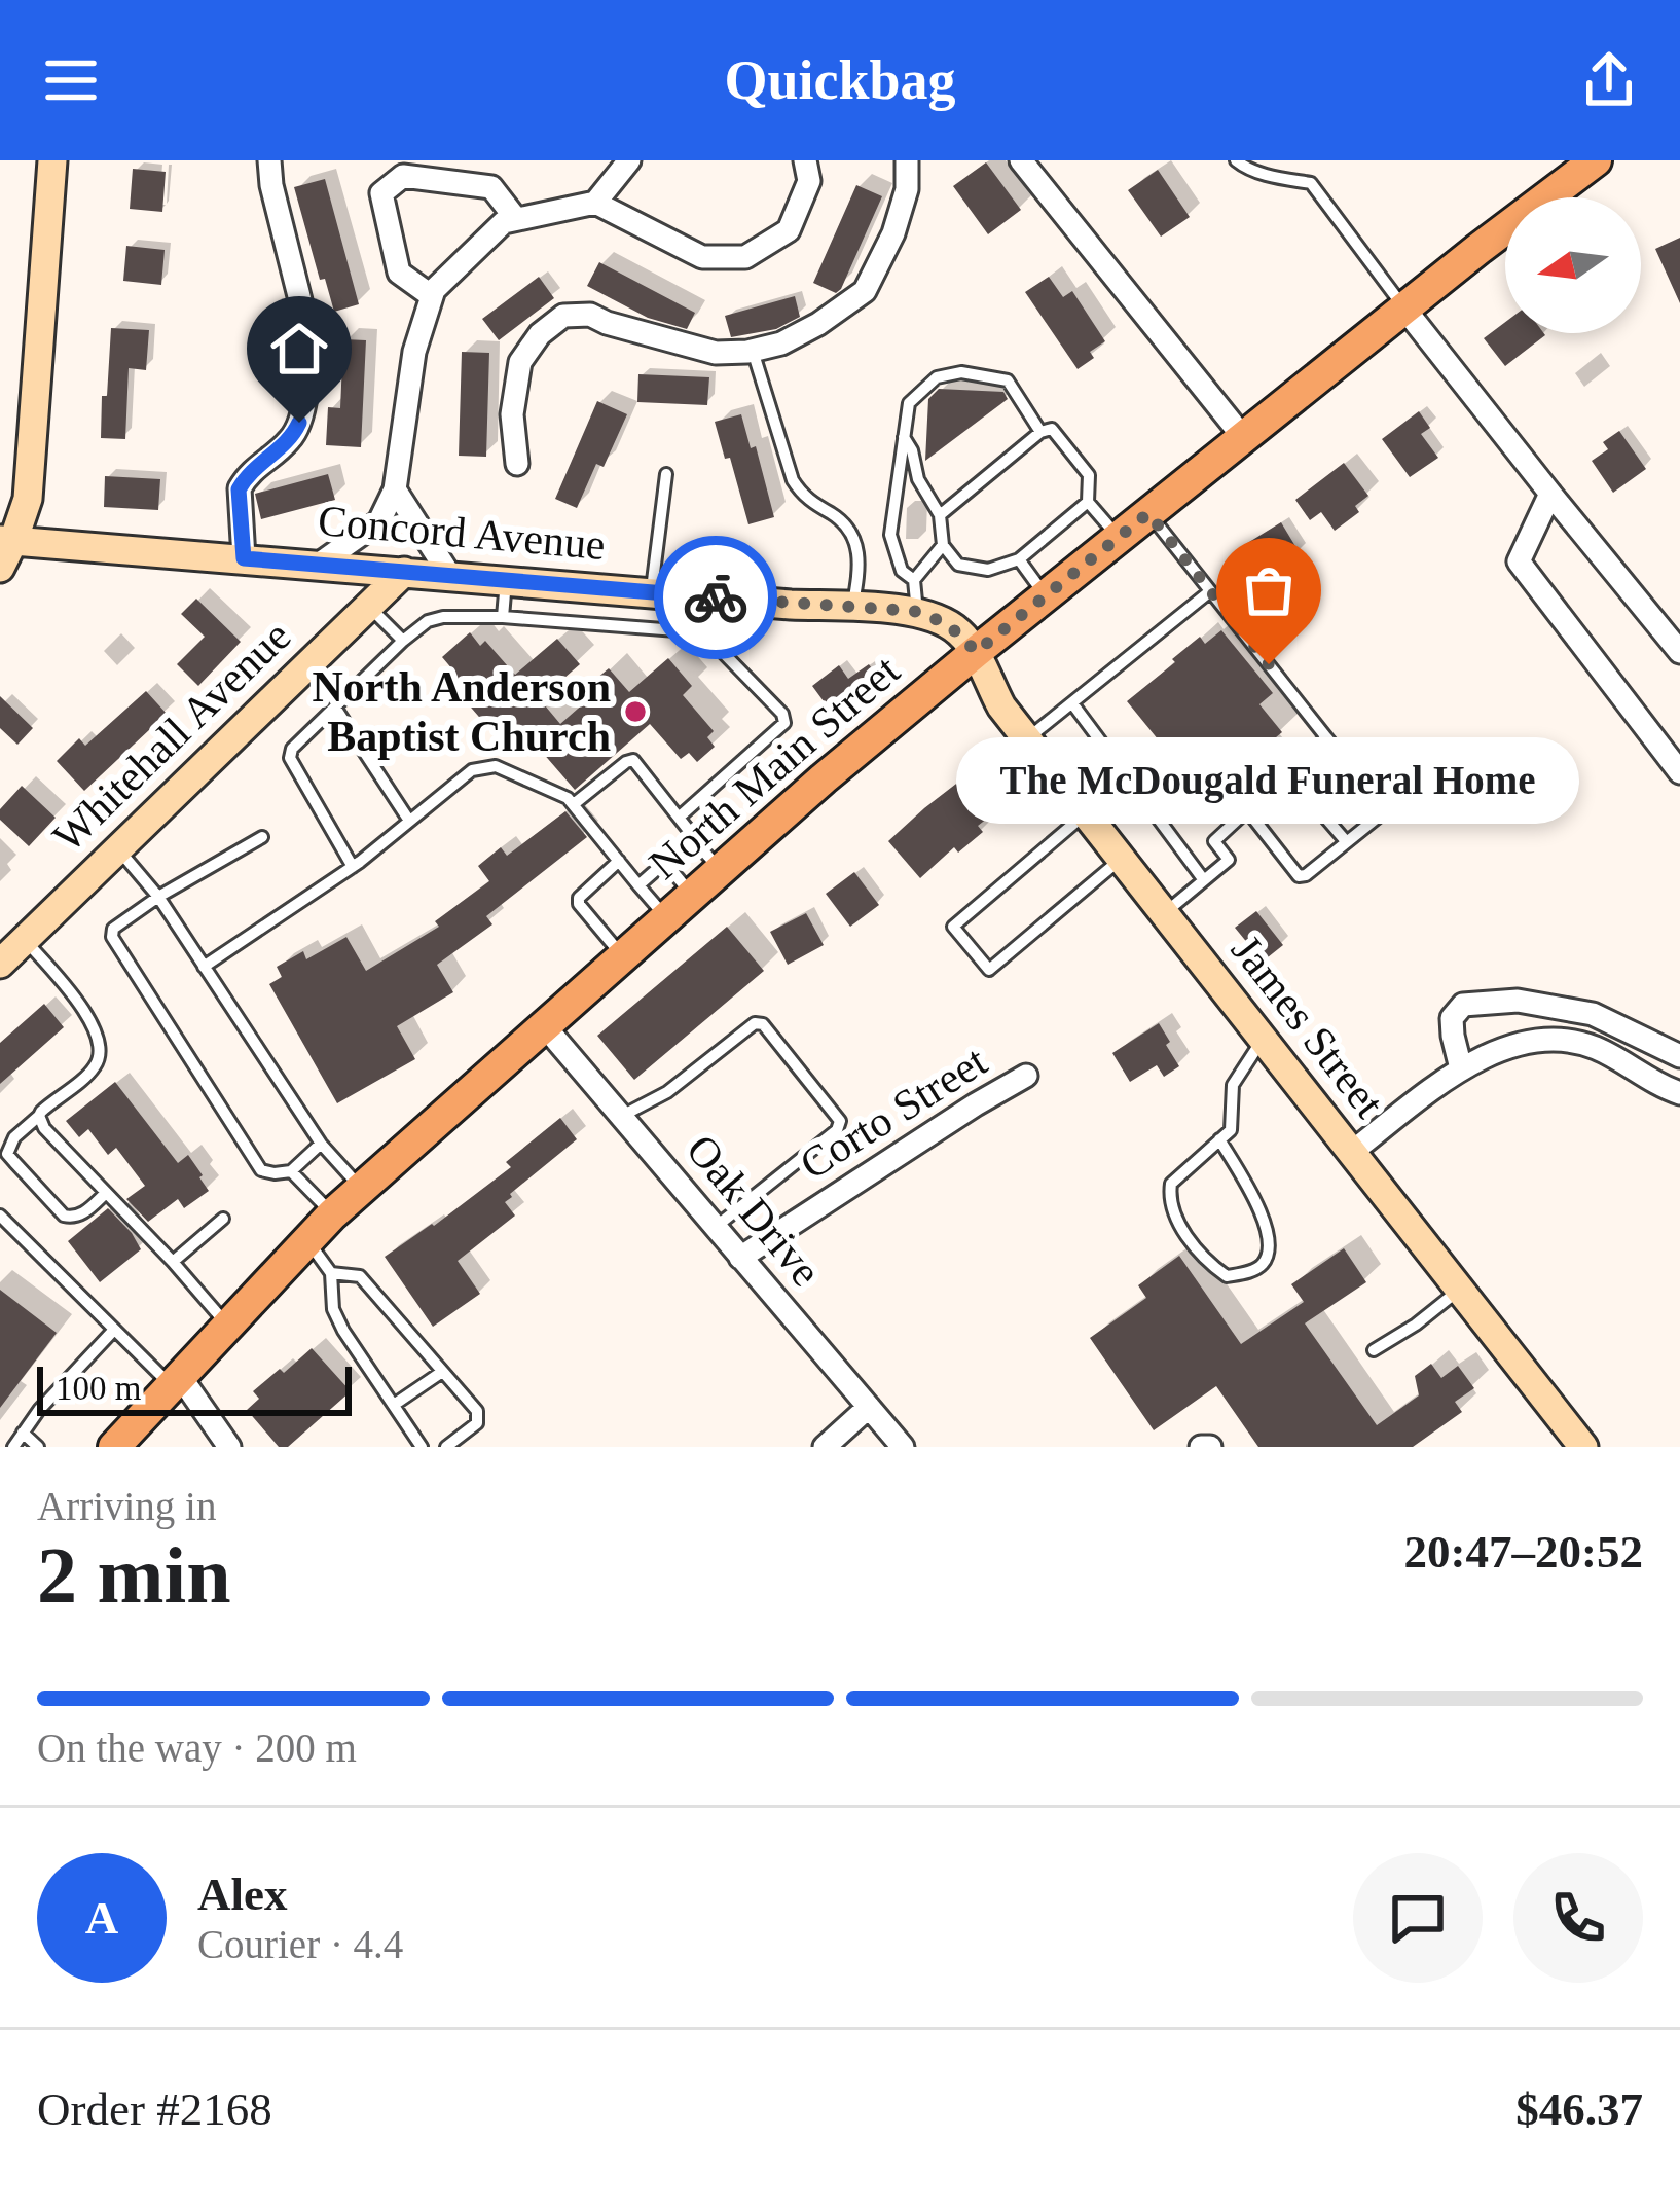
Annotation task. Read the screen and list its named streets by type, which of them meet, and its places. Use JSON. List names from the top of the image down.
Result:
{
  "streets": {
    "main road": ["North Main Street"],
    "street": [
      "Concord Avenue",
      "Whitehall Avenue",
      "James Street",
      "Corto Street",
      "Oak Drive"
    ]
  },
  "crossings": [
    ["Concord Avenue", "Whitehall Avenue"],
    ["Concord Avenue", "North Main Street"],
    ["Concord Avenue", "James Street"],
    ["North Main Street", "James Street"],
    ["North Main Street", "Oak Drive"],
    ["Corto Street", "Oak Drive"]
  ],
  "places": ["The McDougald Funeral Home", "North Anderson Baptist Church"],
  "scale_bar": "100 m",
  "north": "left",
  "page": {
    "header": "Quickbag",
    "bubble": "The McDougald Funeral Home",
    "scale": "100 m",
    "heading": ["2 min", "Arriving in", "20:47–20:52"],
    "panel": [
      "Alex",
      "Courier · 4.4",
      "Order #2168",
      "$46.37"
    ],
    "bar": "On the way · 200 m",
    "round": "A"
  }
}
